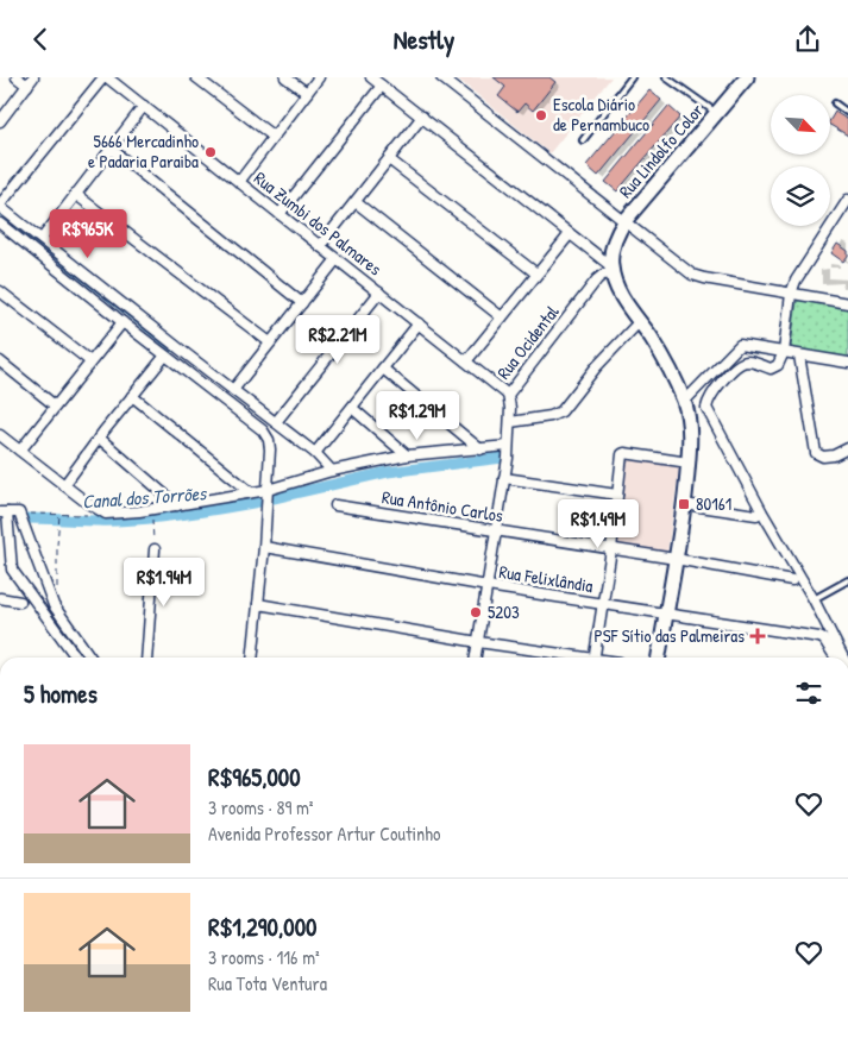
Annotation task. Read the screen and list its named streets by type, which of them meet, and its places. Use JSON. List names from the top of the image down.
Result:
{
  "streets": {
    "main road": ["Rua Lindolfo Color"],
    "street": [
      "Rua Zumbi dos Palmares",
      "Rua Ocidental",
      "Rua Antônio Carlos",
      "Rua Felixlândia"
    ]
  },
  "crossings": [
    ["Rua Lindolfo Color", "Rua Ocidental"],
    ["Rua Zumbi dos Palmares", "Rua Ocidental"],
    ["Rua Ocidental", "Rua Antônio Carlos"],
    ["Rua Ocidental", "Rua Felixlândia"]
  ],
  "water": ["Canal dos Torrões"],
  "places": {
    "other": ["Escola Diário de Pernambuco", "5666 Mercadinho e Padaria Paraiba", "5203"],
    "transit": ["80161"],
    "health": ["PSF Sítio das Palmeiras"]
  },
  "north": "bottom right",
  "page": {
    "header": "Nestly",
    "price": [
      "R$965K",
      "R$2.21M",
      "R$1.29M",
      "R$1.49M",
      "R$1.94M"
    ],
    "heading": "5 homes",
    "list": [
      {
        "name": "R$965,000",
        "note": "3 rooms · 89 m² · Avenida Professor Artur Coutinho"
      },
      {
        "name": "R$1,290,000",
        "note": "3 rooms · 116 m² · Rua Tota Ventura"
      }
    ]
  }
}
